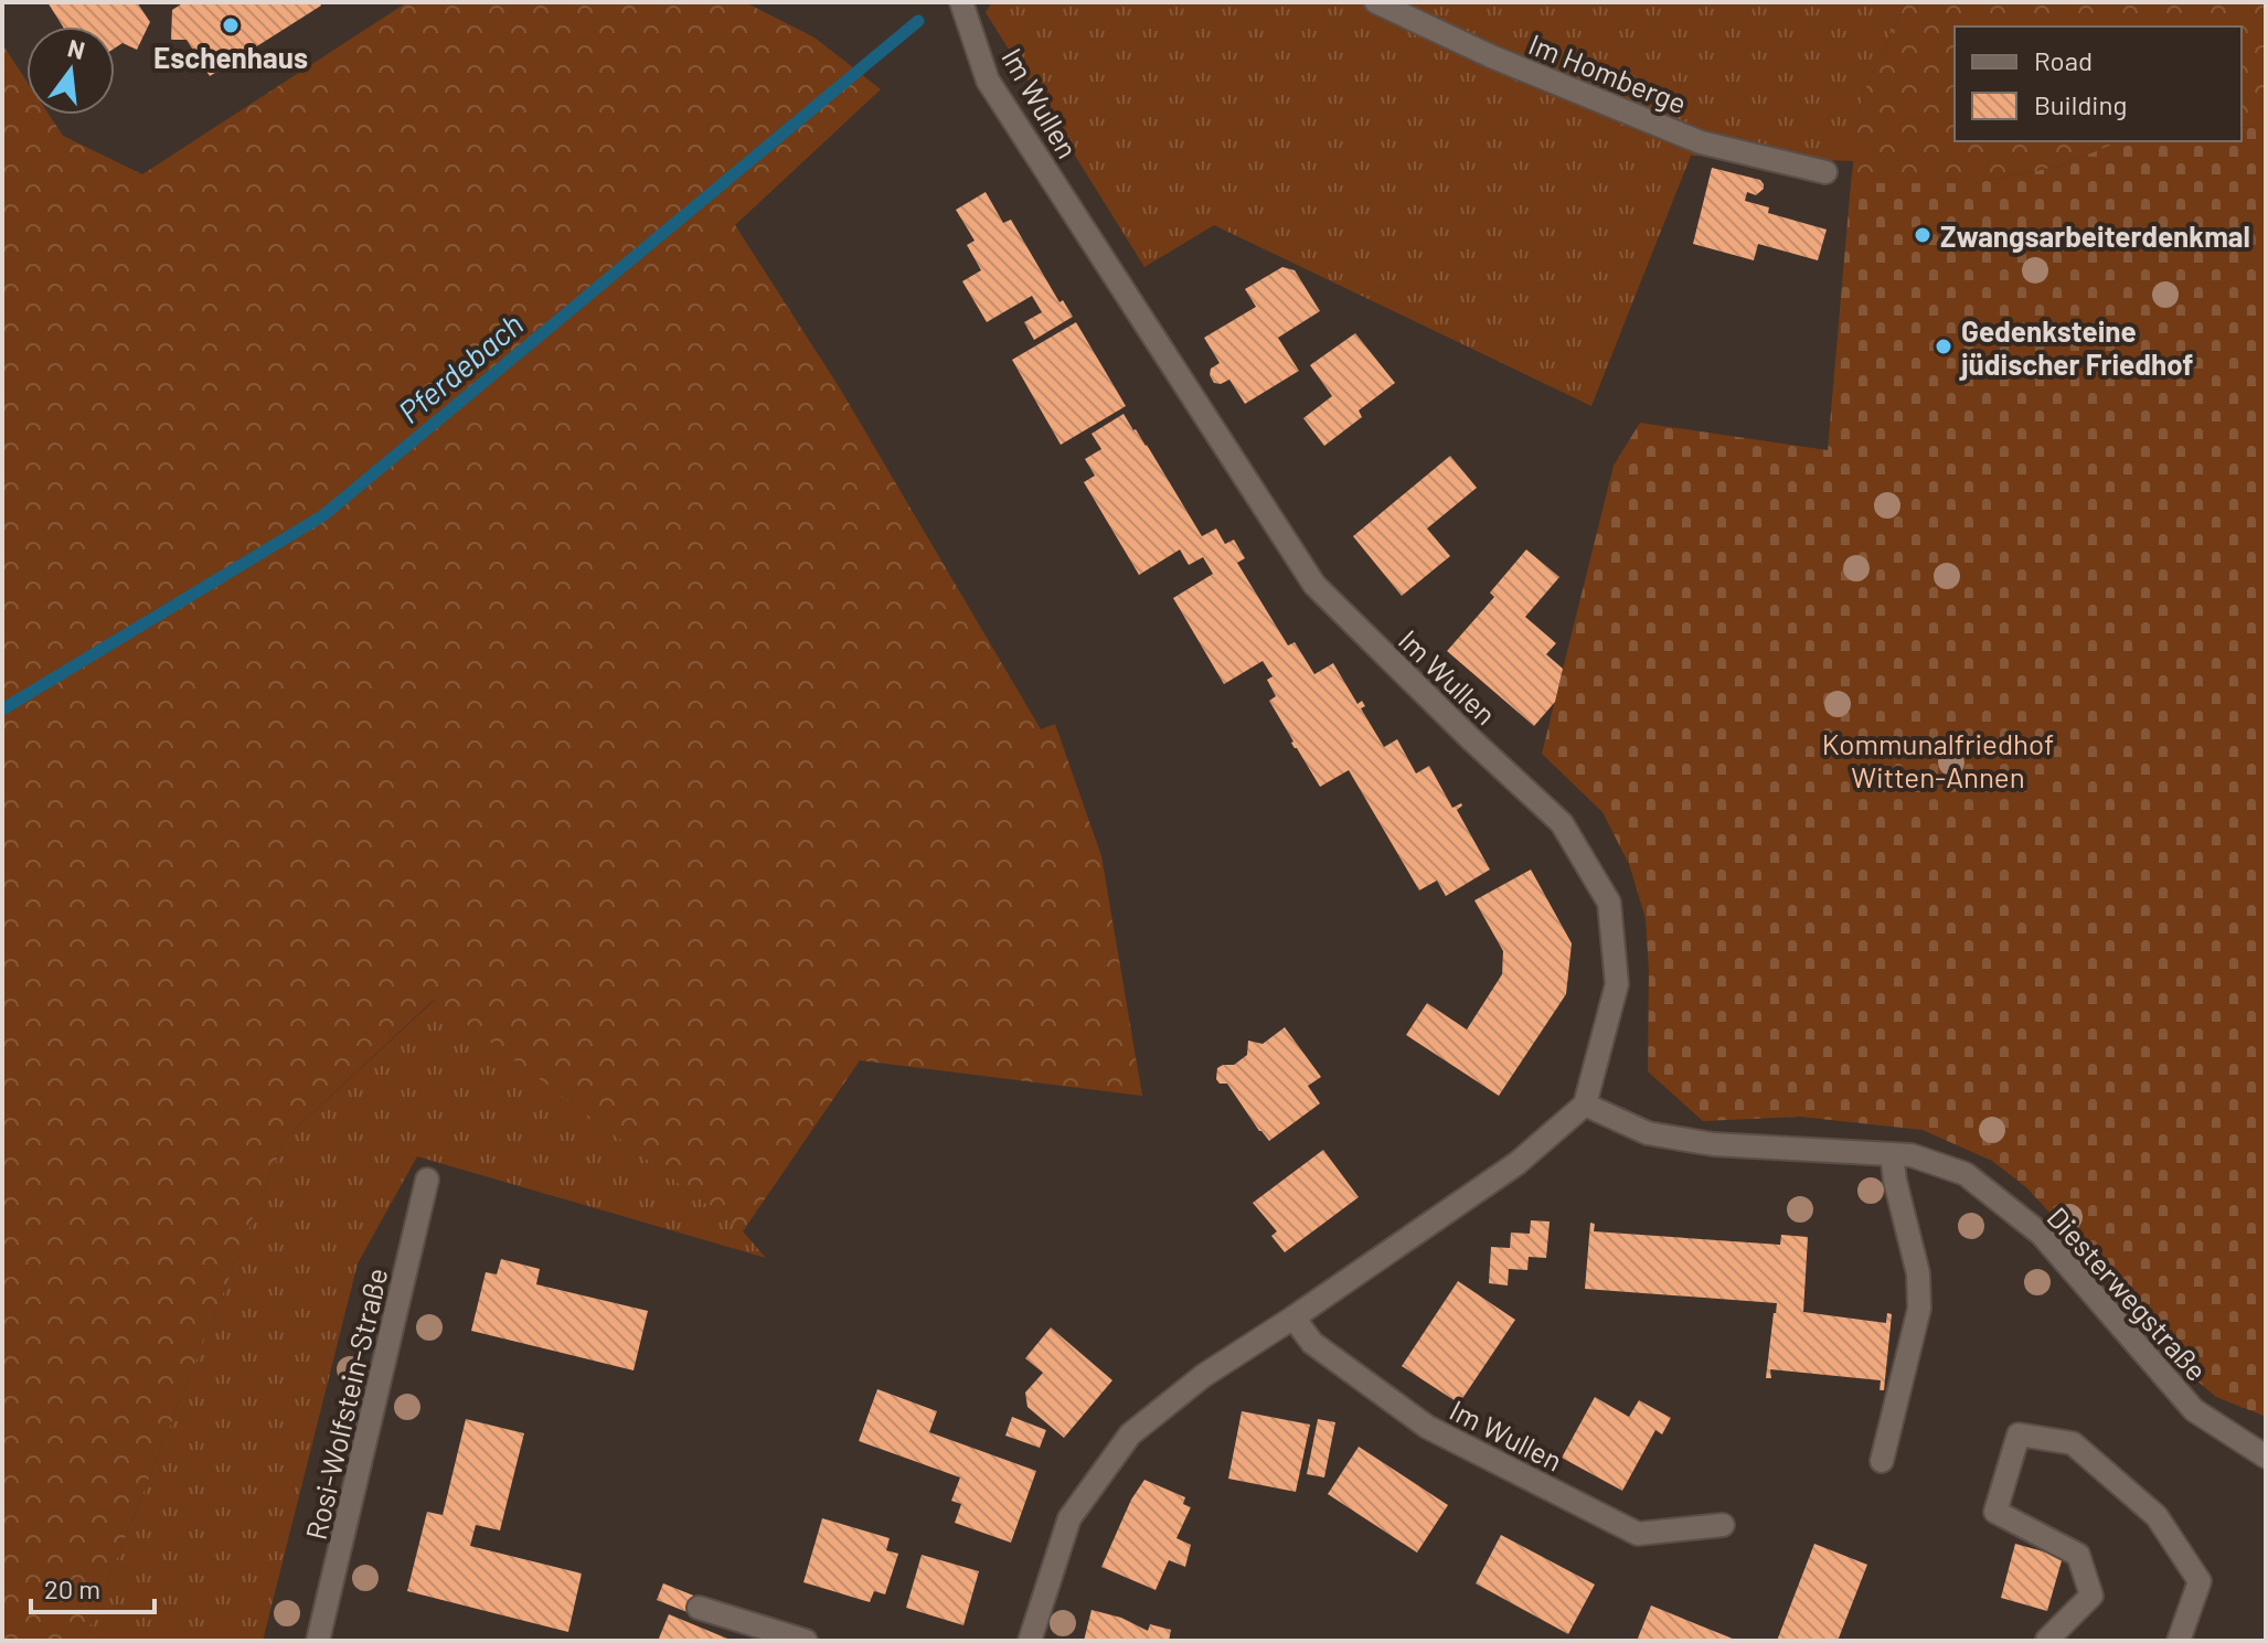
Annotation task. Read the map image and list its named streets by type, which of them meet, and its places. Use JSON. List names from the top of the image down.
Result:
{
  "streets": {
    "street": [
      "Im Homberge",
      "Im Wullen",
      "Diesterwegstraße",
      "Rosi-Wolfstein-Straße"
    ]
  },
  "crossings": [
    ["Im Wullen", "Diesterwegstraße"]
  ],
  "water": ["Pferdebach"],
  "parks": ["Kommunalfriedhof Witten-Annen"],
  "places": ["Eschenhaus", "Zwangsarbeiterdenkmal", "Gedenksteine jüdischer Friedhof"],
  "legend": ["Road", "Building"],
  "scale_bar": "20 m",
  "north": "top"
}
